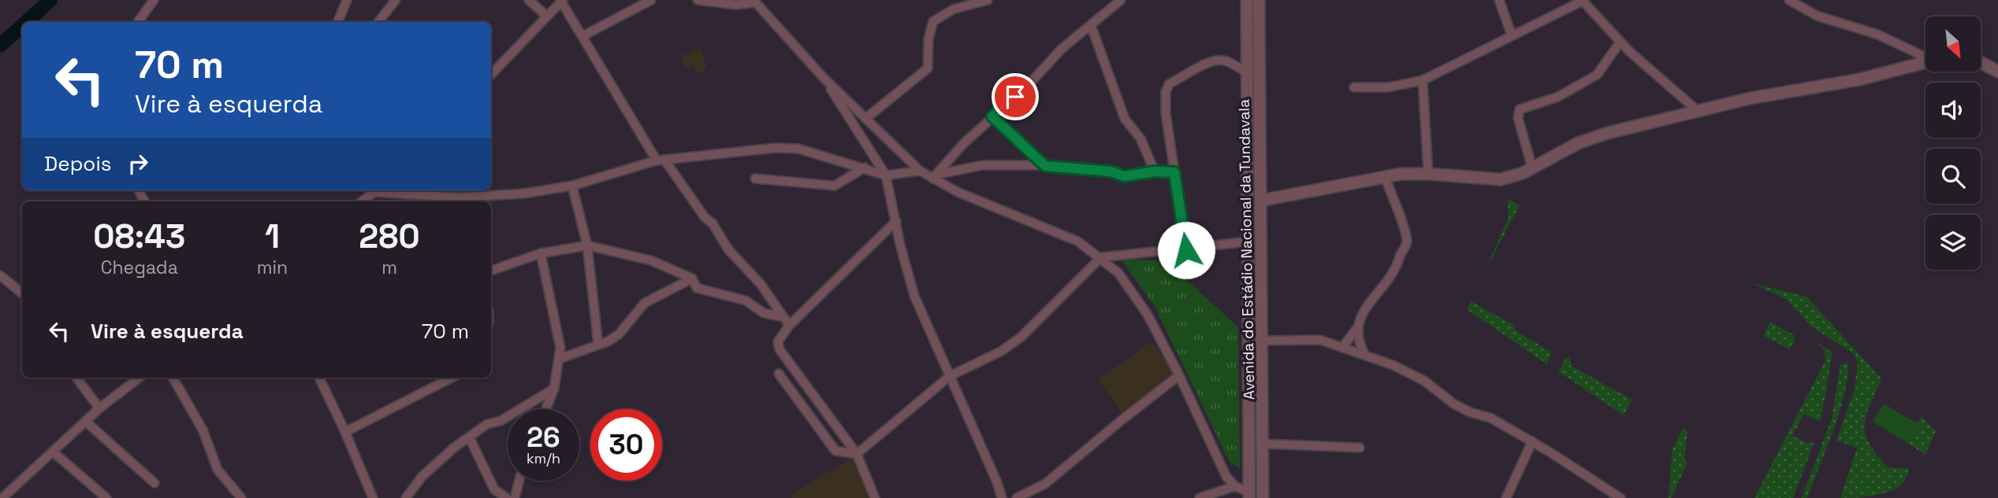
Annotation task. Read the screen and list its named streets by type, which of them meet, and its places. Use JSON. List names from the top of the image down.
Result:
{
  "streets": {
    "street": ["Avenida do Estádio Nacional da Tundavala"]
  },
  "north": "bottom right",
  "page": {
    "turn": ["70 m", "Vire à esquerda"],
    "then": "Depois",
    "eta": [
      "08:43",
      "Chegada",
      "1",
      "min",
      "280",
      "m"
    ],
    "list": [
      {
        "name": "Vire à esquerda",
        "value": "70 m"
      }
    ],
    "speed": "26 km/h",
    "limit": "30"
  }
}
